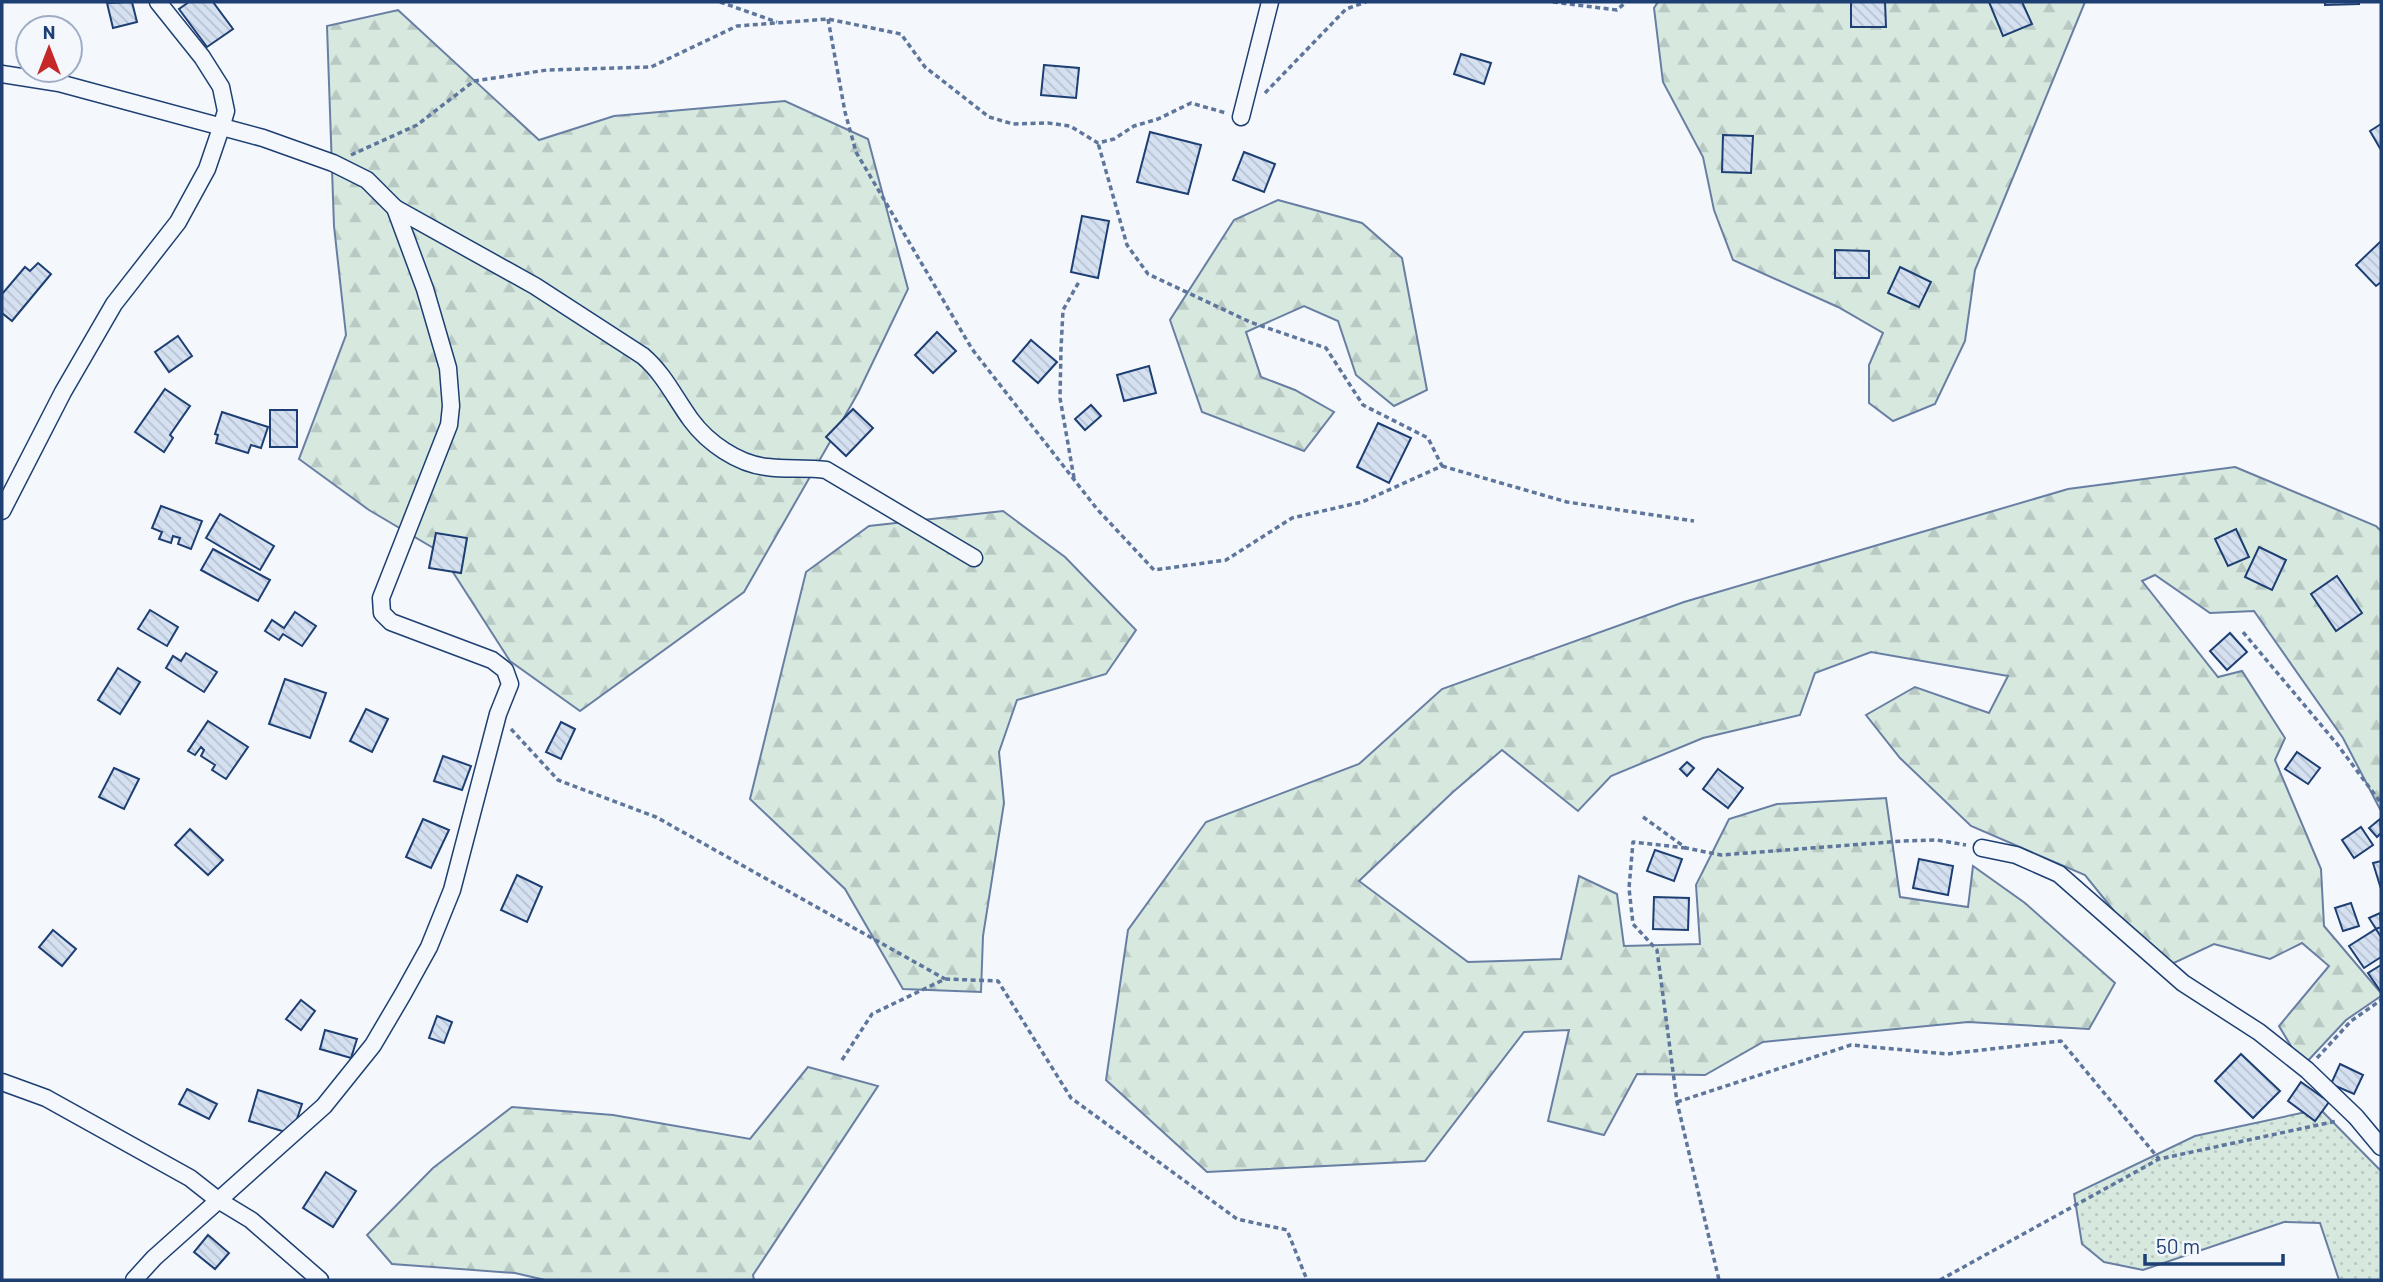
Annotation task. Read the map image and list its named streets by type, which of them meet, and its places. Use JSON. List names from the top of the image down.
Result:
{
  "scale_bar": "50 m",
  "north": "top"
}
